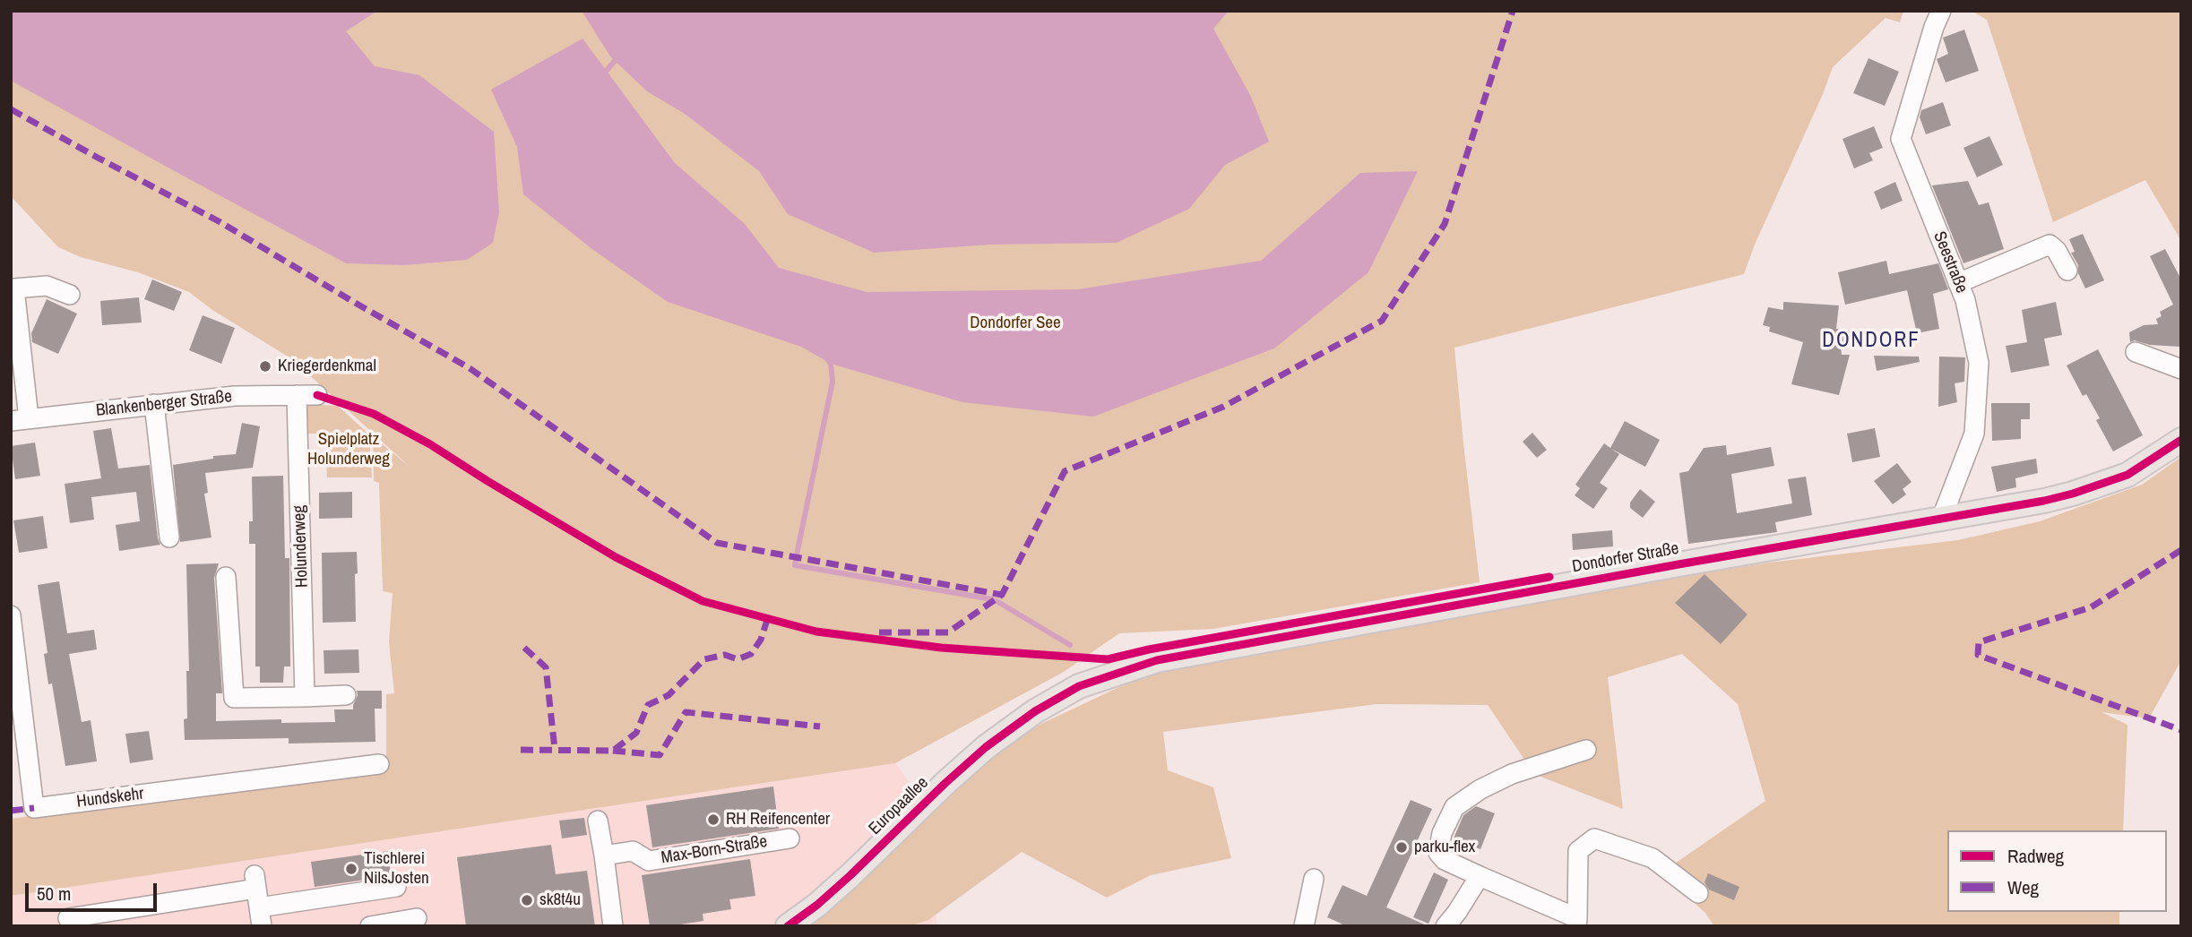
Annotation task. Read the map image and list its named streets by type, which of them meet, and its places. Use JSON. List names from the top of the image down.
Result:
{
  "streets": {
    "main road": ["Dondorfer Straße", "Europaallee"],
    "street": [
      "Seestraße",
      "Blankenberger Straße",
      "Holunderweg",
      "Hundskehr",
      "Max-Born-Straße"
    ]
  },
  "crossings": [
    ["Seestraße", "Dondorfer Straße"],
    ["Blankenberger Straße", "Holunderweg"],
    ["Dondorfer Straße", "Europaallee"]
  ],
  "districts": ["DONDORF"],
  "parks": ["Dondorfer See", "Spielplatz Holunderweg"],
  "places": [
    "Kriegerdenkmal",
    "RH Reifencenter",
    "parku-flex",
    "Tischlerei NilsJosten",
    "sk8t4u"
  ],
  "legend": ["Radweg", "Weg"],
  "scale_bar": "50 m"
}
